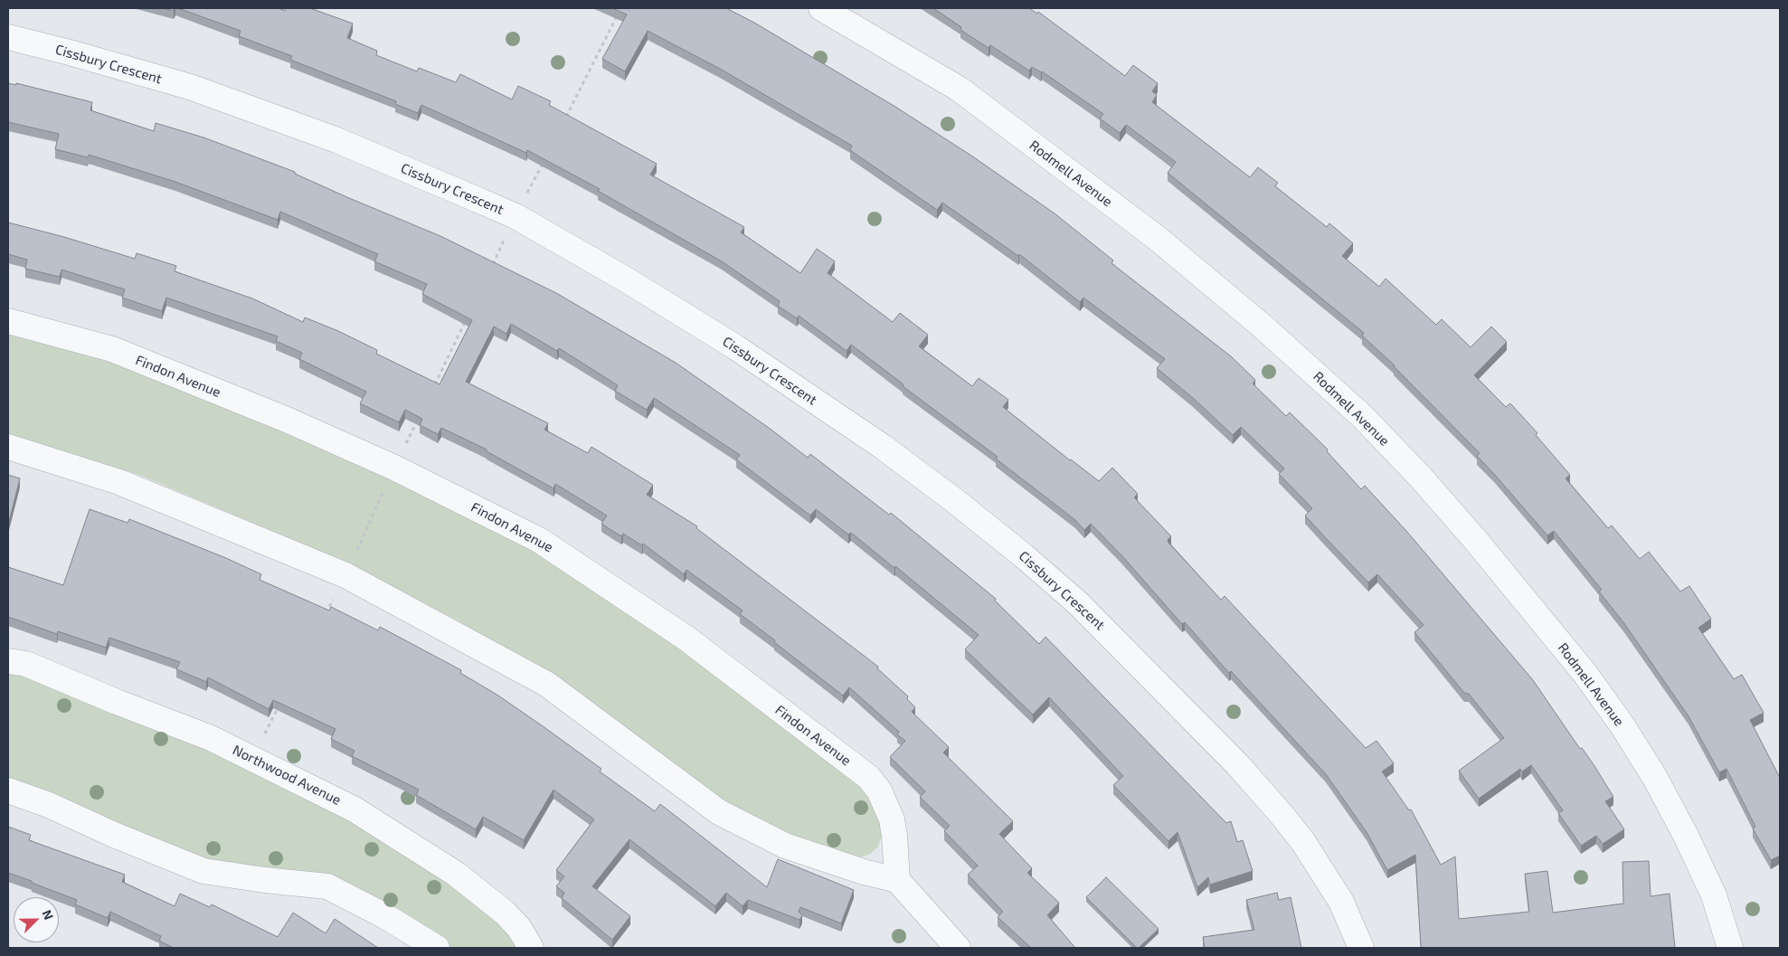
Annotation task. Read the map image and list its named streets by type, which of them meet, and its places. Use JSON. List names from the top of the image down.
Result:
{
  "streets": {
    "street": [
      "Cissbury Crescent",
      "Rodmell Avenue",
      "Findon Avenue",
      "Northwood Avenue"
    ]
  },
  "north": "top right"
}
